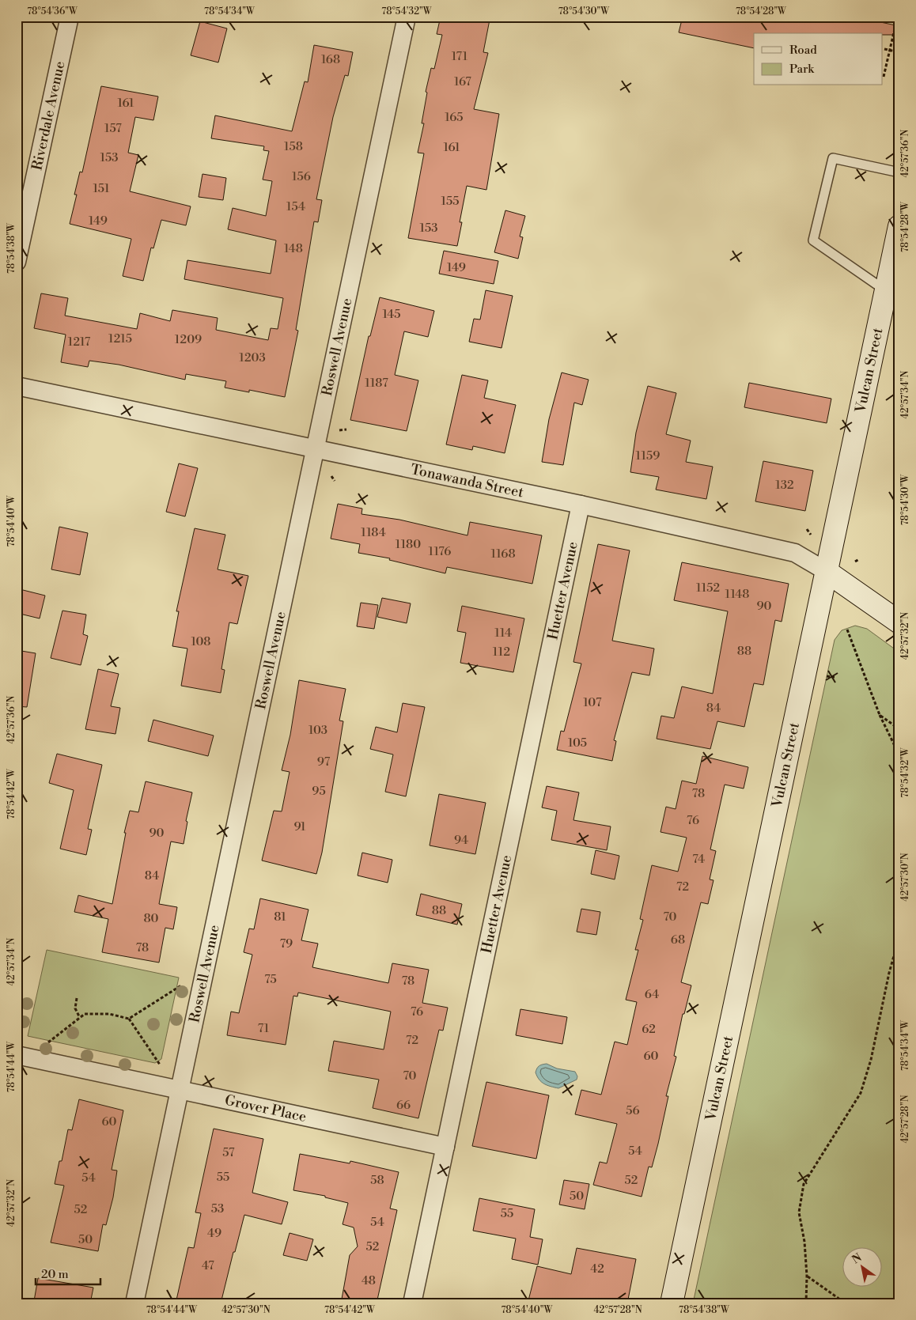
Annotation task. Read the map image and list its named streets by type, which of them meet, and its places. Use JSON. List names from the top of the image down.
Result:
{
  "streets": {
    "street": [
      "Riverdale Avenue",
      "Roswell Avenue",
      "Vulcan Street",
      "Tonawanda Street",
      "Huetter Avenue",
      "Grover Place"
    ]
  },
  "crossings": [
    ["Roswell Avenue", "Tonawanda Street"],
    ["Roswell Avenue", "Grover Place"],
    ["Vulcan Street", "Tonawanda Street"],
    ["Tonawanda Street", "Huetter Avenue"],
    ["Huetter Avenue", "Grover Place"]
  ],
  "house_numbers": [
    "171",
    "168",
    "167",
    "161",
    "165",
    "157",
    "158",
    "161",
    "153",
    "156",
    "151",
    "155",
    "154",
    "149",
    "153",
    "148",
    "149",
    "145",
    "1215",
    "1209",
    "1217",
    "1203",
    "1187",
    "1159",
    "132",
    "1184",
    "1180",
    "1176",
    "1168",
    "1152",
    "1148",
    "90",
    "114",
    "108",
    "88",
    "112",
    "107",
    "84",
    "103",
    "105",
    "97",
    "95",
    "78",
    "76",
    "91",
    "90",
    "94",
    "74",
    "84",
    "72",
    "88",
    "81",
    "70",
    "80",
    "68",
    "79",
    "78",
    "75",
    "78",
    "64",
    "76",
    "71",
    "62",
    "72",
    "60",
    "70",
    "66",
    "56",
    "60",
    "54",
    "57",
    "55",
    "54",
    "58",
    "52",
    "50",
    "53",
    "52",
    "55",
    "54",
    "49",
    "50",
    "52",
    "47",
    "42",
    "48"
  ],
  "legend": ["Road", "Park"],
  "scale_bar": "20 m",
  "north": "top left",
  "coordinates": [
    "78°54'36\"W",
    "78°54'34\"W",
    "78°54'32\"W",
    "78°54'30\"W",
    "78°54'28\"W",
    "42°57'36\"N",
    "78°54'38\"W",
    "42°57'34\"N",
    "78°54'40\"W",
    "42°57'32\"N",
    "78°54'42\"W",
    "42°57'30\"N",
    "78°54'44\"W",
    "42°57'28\"N"
  ]
}
